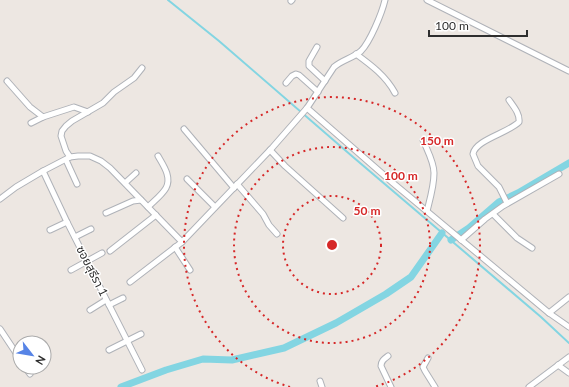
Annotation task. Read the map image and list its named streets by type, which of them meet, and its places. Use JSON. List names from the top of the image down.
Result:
{
  "streets": {
    "street": ["ซอยสุธีรา 1"]
  },
  "scale_bar": "100 m",
  "north": "bottom right",
  "rings": ["150 m", "100 m", "50 m"]
}
